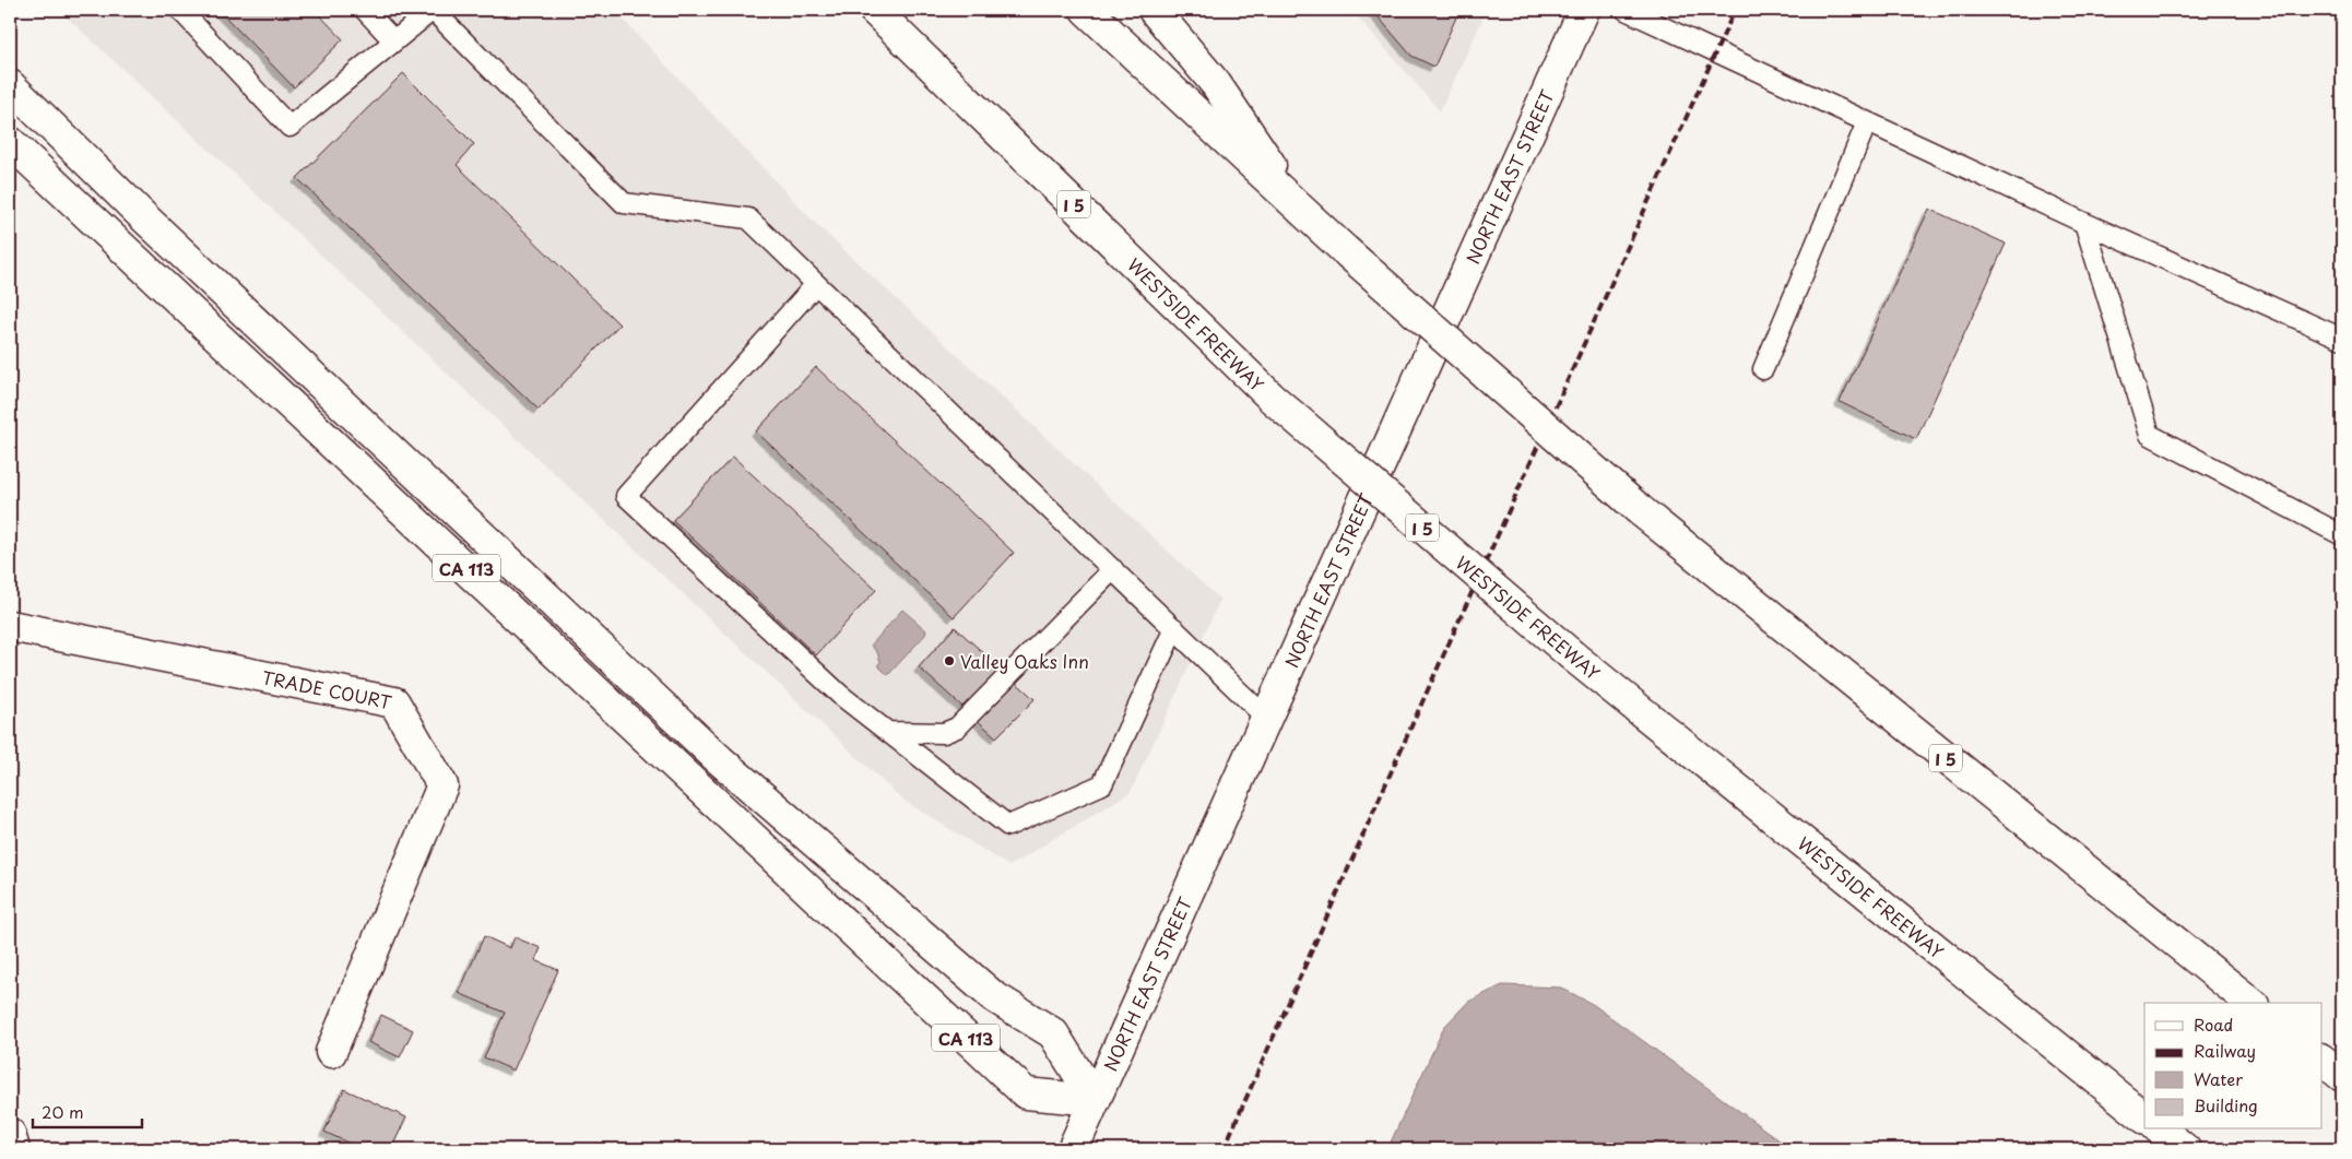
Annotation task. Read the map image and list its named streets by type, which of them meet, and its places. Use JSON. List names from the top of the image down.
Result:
{
  "streets": {
    "main road": [
      "NORTH EAST STREET",
      "I 5",
      "WESTSIDE FREEWAY",
      "CA 113",
      "TRADE COURT"
    ]
  },
  "crossings": [
    ["NORTH EAST STREET", "CA 113"]
  ],
  "places": ["Valley Oaks Inn"],
  "legend": [
    "Road",
    "Railway",
    "Water",
    "Building"
  ],
  "scale_bar": "20 m"
}
